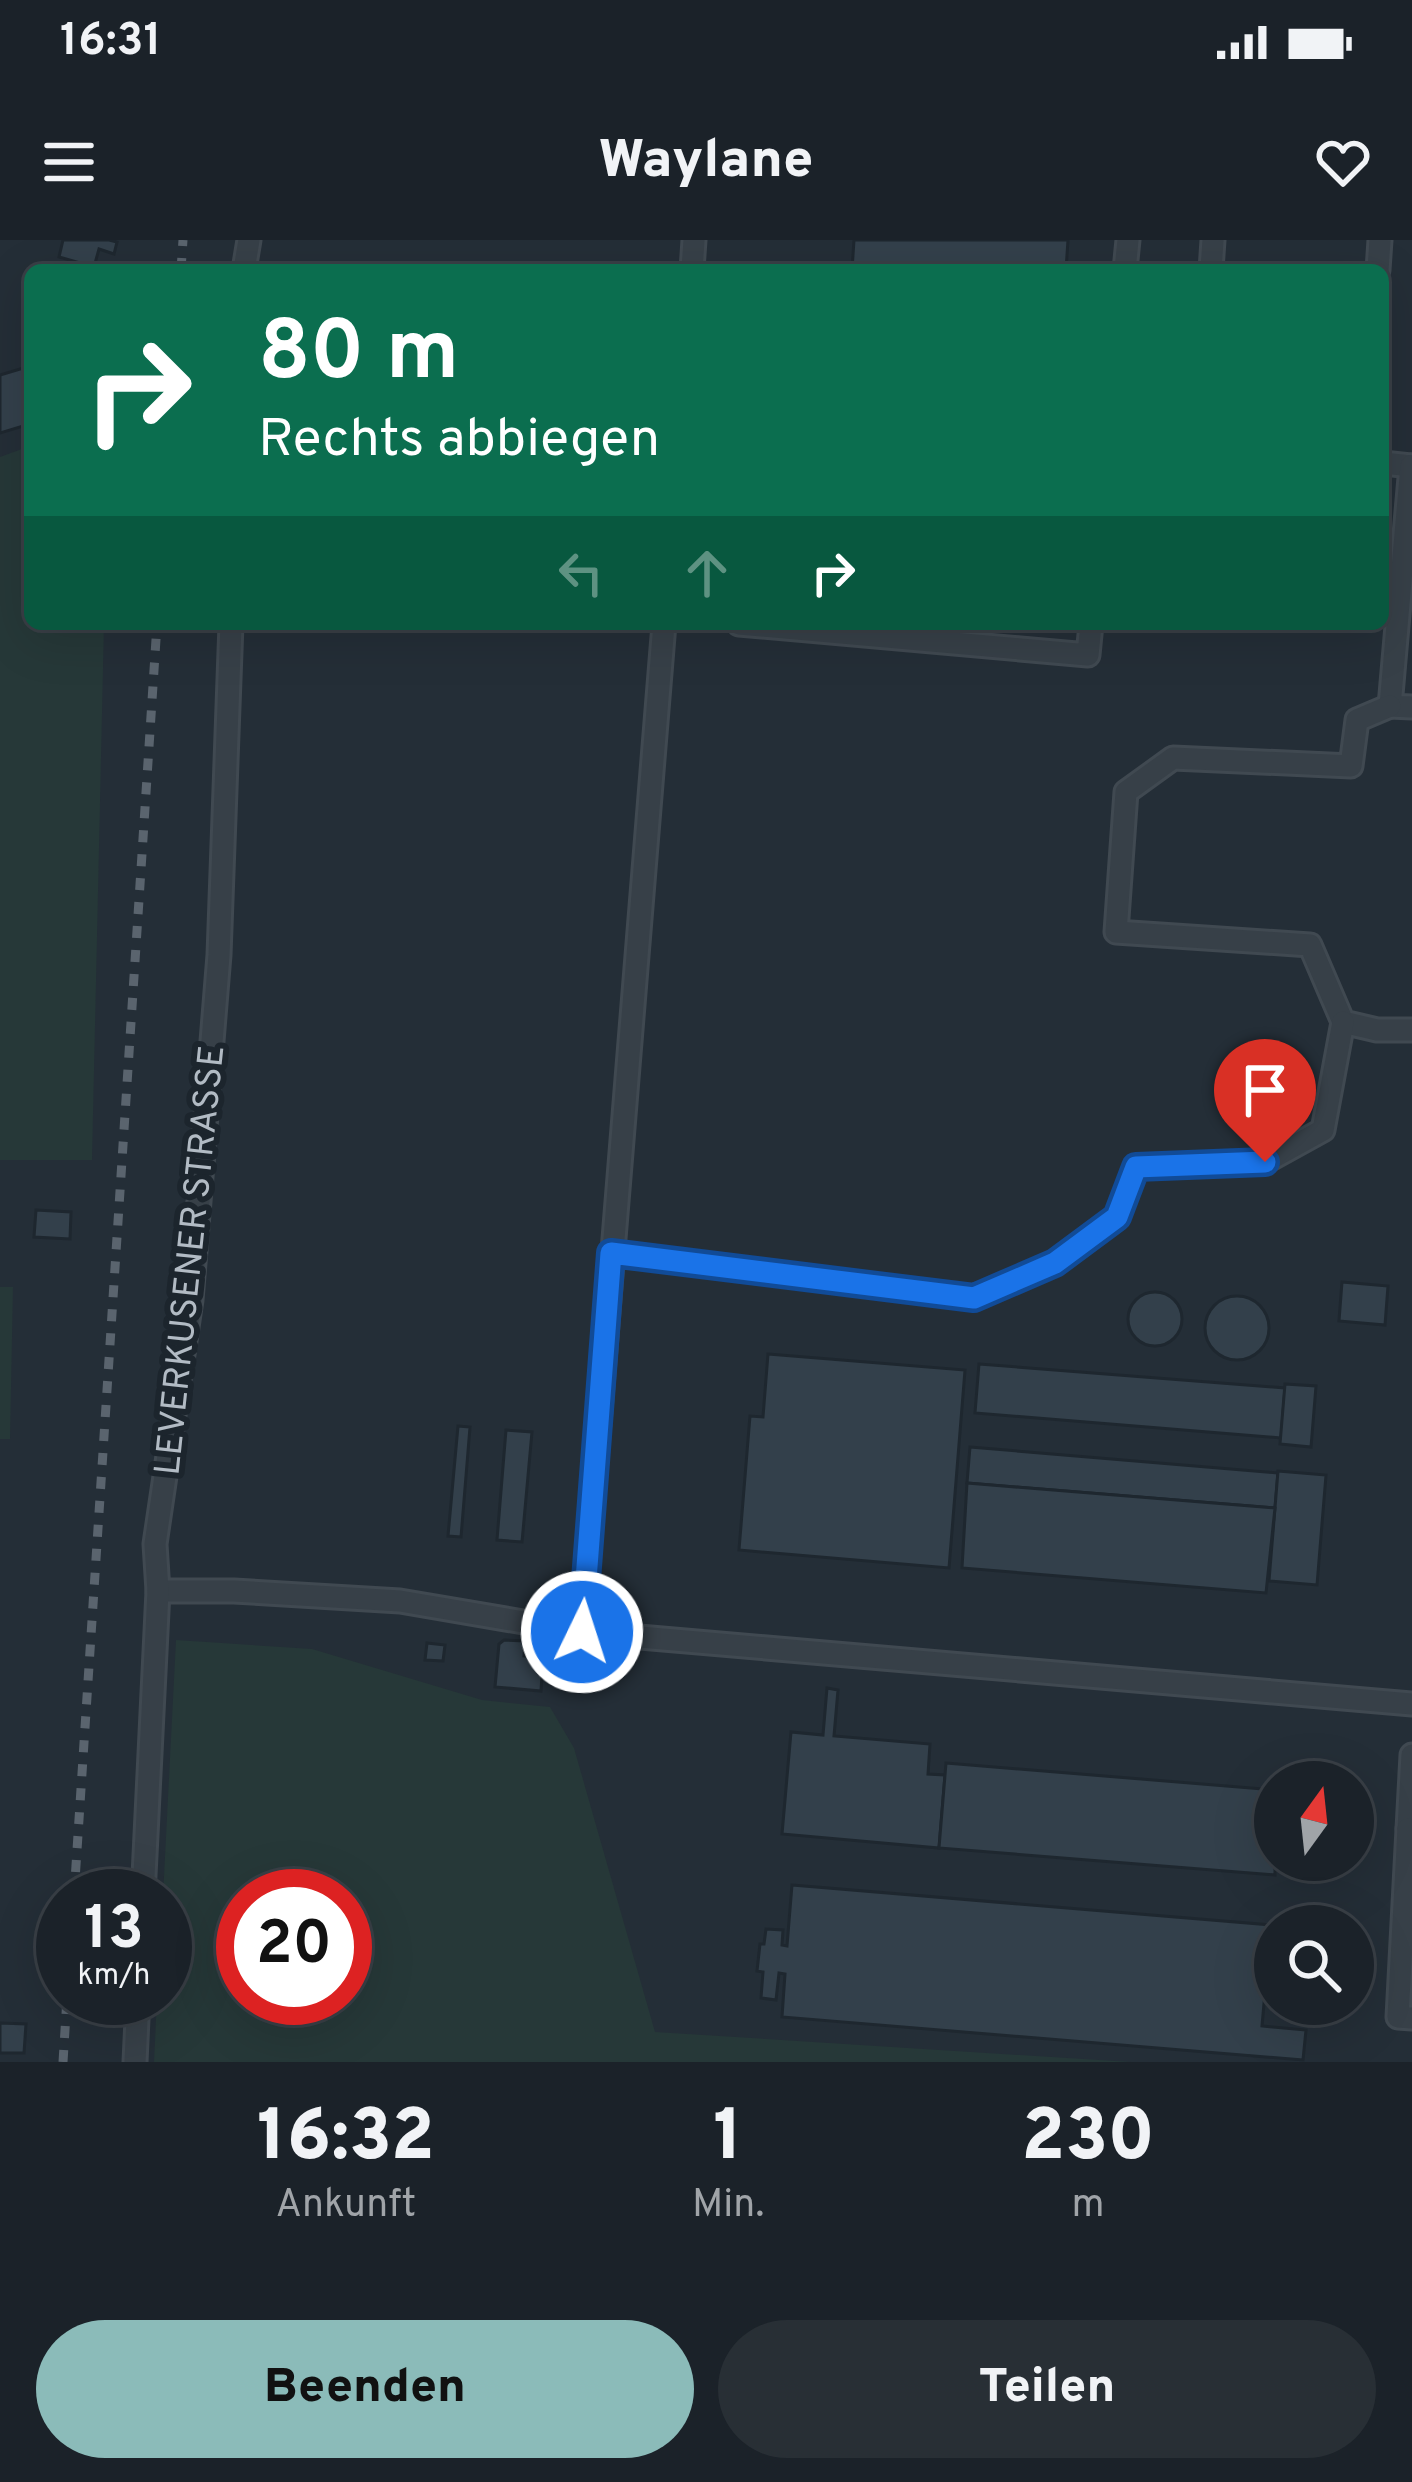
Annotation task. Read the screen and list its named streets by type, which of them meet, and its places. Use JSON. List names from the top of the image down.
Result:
{
  "streets": {
    "lane": ["LEVERKUSENER STRASSE"]
  },
  "north": "top",
  "page": {
    "status": "16:31",
    "header": "Waylane",
    "turn": ["80 m", "Rechts abbiegen"],
    "speed": "13 km/h",
    "limit": "20",
    "eta": [
      "16:32",
      "Ankunft",
      "1",
      "Min.",
      "230",
      "m"
    ],
    "buttons": ["Beenden", "Teilen"]
  }
}
